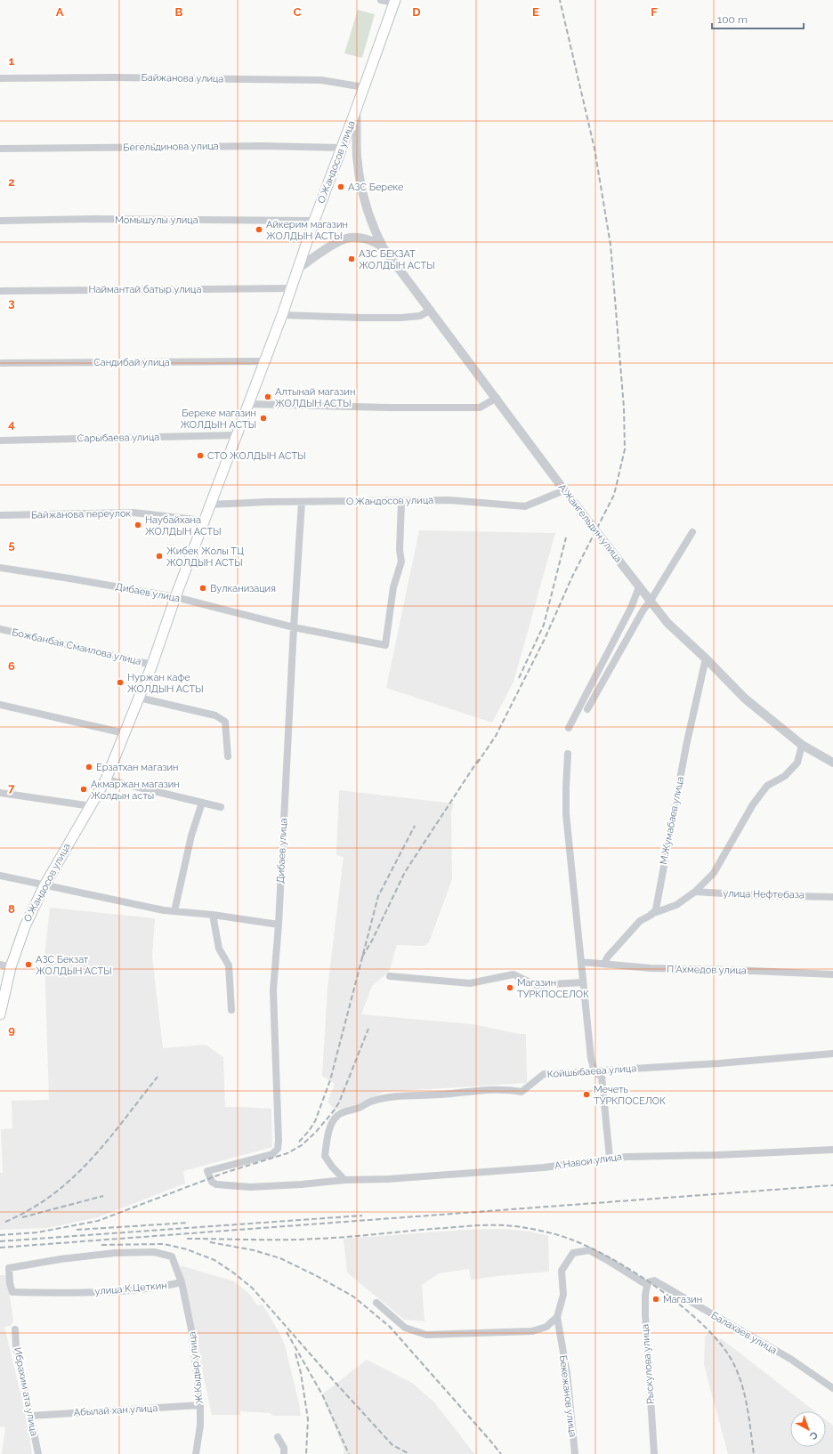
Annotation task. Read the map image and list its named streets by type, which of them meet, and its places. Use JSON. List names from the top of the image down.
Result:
{
  "streets": {
    "main road": ["О.Жандосов улица"],
    "street": [
      "Байжанова улица",
      "Бегельдинова улица",
      "Момышулы улица",
      "Наймантай батыр улица",
      "Сандибай улица",
      "Сарыбаева улица",
      "Байжанова переулок",
      "А.Жангельдин улица",
      "Дибаев улица",
      "Божбанбая Смаилова улица",
      "М.Жумабаев улица",
      "улица Нефтебаза",
      "П.Ахмедов улица",
      "Койшыбаева улица",
      "А.Навои улица",
      "улица К.Цеткин",
      "Балахаев улица",
      "Рыскулова улица",
      "Ж.Кыдыр улица",
      "Ибрахим ата улица",
      "Бекежанов улица",
      "Абылай хан улица"
    ]
  },
  "crossings": [
    ["Байжанова улица", "О.Жандосов улица"],
    ["Бегельдинова улица", "О.Жандосов улица"],
    ["О.Жандосов улица", "Момышулы улица"],
    ["О.Жандосов улица", "Наймантай батыр улица"],
    ["О.Жандосов улица", "Сандибай улица"],
    ["О.Жандосов улица", "Сарыбаева улица"],
    ["О.Жандосов улица", "Байжанова переулок"],
    ["О.Жандосов улица", "А.Жангельдин улица"],
    ["О.Жандосов улица", "Дибаев улица"],
    ["О.Жандосов улица", "Божбанбая Смаилова улица"],
    ["А.Жангельдин улица", "М.Жумабаев улица"],
    ["Дибаев улица", "А.Навои улица"],
    ["Койшыбаева улица", "А.Навои улица"],
    ["улица К.Цеткин", "Ж.Кыдыр улица"],
    ["Балахаев улица", "Рыскулова улица"],
    ["Балахаев улица", "Бекежанов улица"],
    ["Рыскулова улица", "Бекежанов улица"],
    ["Ж.Кыдыр улица", "Абылай хан улица"],
    ["Ибрахим ата улица", "Абылай хан улица"]
  ],
  "places": [
    "АЗС Береке",
    "Айкерим магазин ЖОЛДЫН АСТЫ",
    "АЗС БЕКЗАТ ЖОЛДЫН АСТЫ",
    "Алтынай магазин ЖОЛДЫН АСТЫ",
    "Береке магазин ЖОЛДЫН АСТЫ",
    "СТО ЖОЛДЫН АСТЫ",
    "Наубайхана ЖОЛДЫН АСТЫ",
    "Жибек Жолы ТЦ ЖОЛДЫН АСТЫ",
    "Вулканизация",
    "Нуржан кафе ЖОЛДЫН АСТЫ",
    "Ерзатхан магазин",
    "Акмаржан магазин Жолдын асты",
    "АЗС Бекзат ЖОЛДЫН АСТЫ",
    "Магазин ТУРКПОСЕЛОК",
    "Мечеть ТУРКПОСЕЛОК",
    "Магазин"
  ],
  "scale_bar": "100 m",
  "north": "bottom right",
  "grid": {
    "columns": [
      "A",
      "B",
      "C",
      "D",
      "E",
      "F"
    ],
    "rows": [
      "1",
      "2",
      "3",
      "4",
      "5",
      "6",
      "7",
      "8",
      "9"
    ]
  }
}
